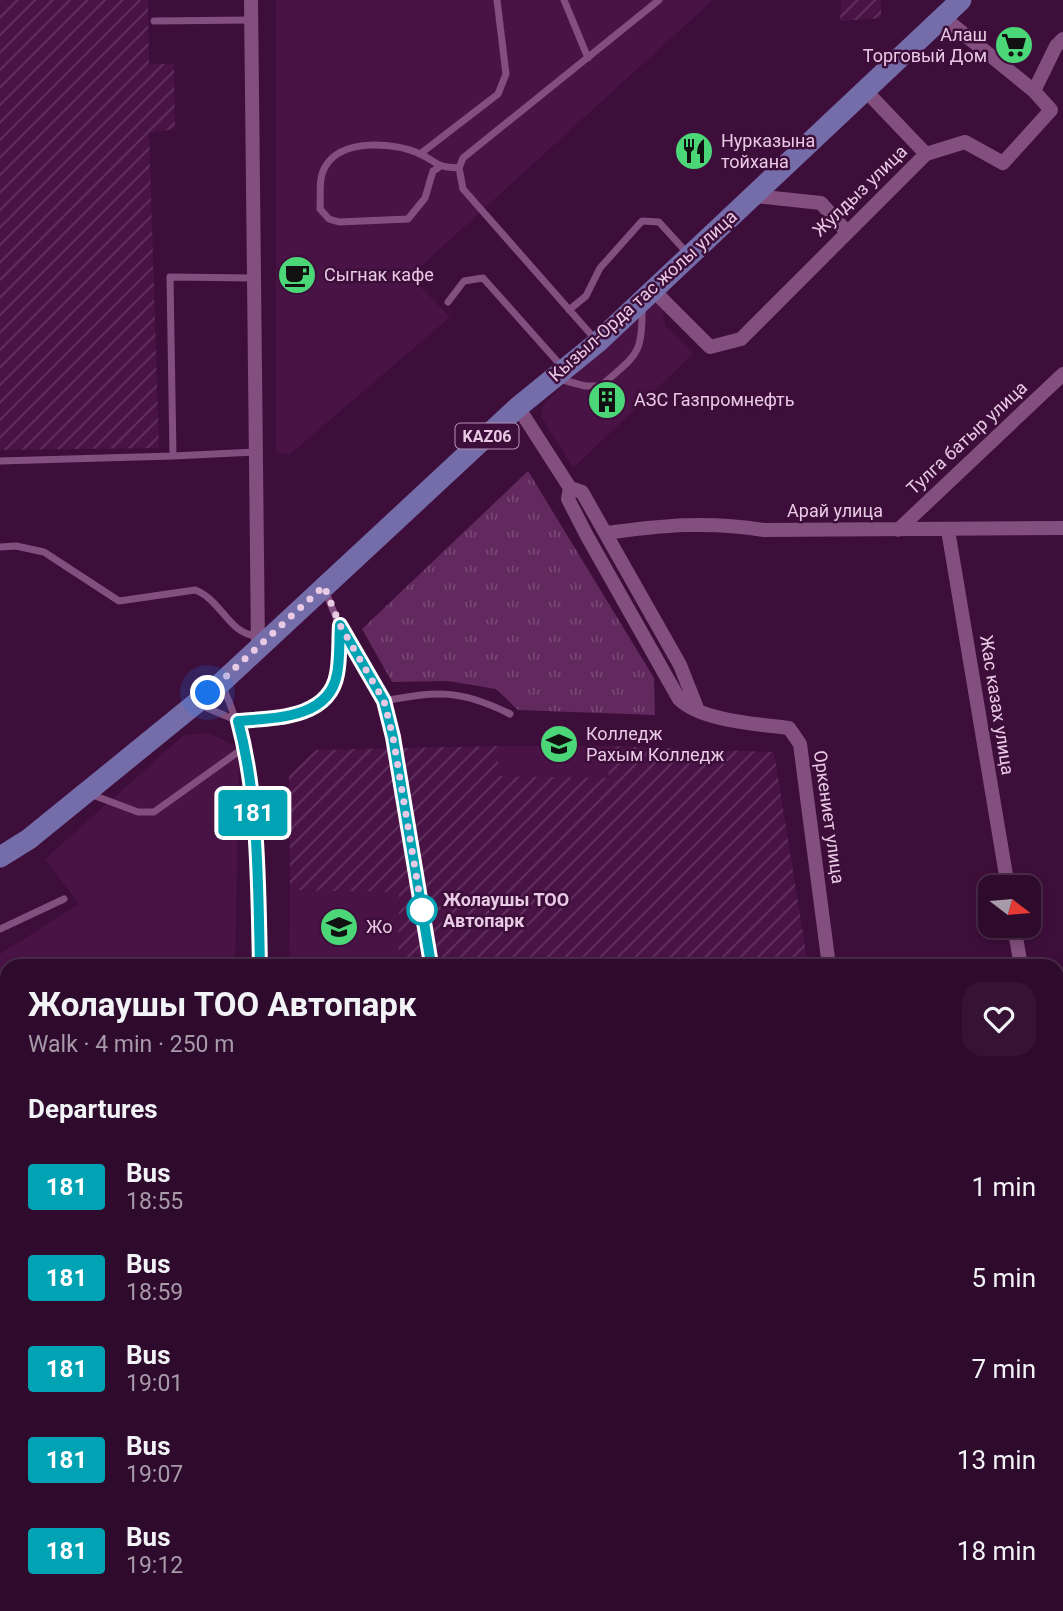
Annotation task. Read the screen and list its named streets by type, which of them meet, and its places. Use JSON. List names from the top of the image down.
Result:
{
  "streets": {
    "main road": ["Кызыл-Орда тас жолы улица", "KАZ06"],
    "street": [
      "Жулдыз улица",
      "Тулга батыр улица",
      "Арай улица",
      "Жас казах улица",
      "Оркениет улица"
    ]
  },
  "crossings": [
    ["Жулдыз улица", "Кызыл-Орда тас жолы улица"],
    ["Кызыл-Орда тас жолы улица", "Оркениет улица"],
    ["Тулга батыр улица", "Арай улица"],
    ["Арай улица", "Жас казах улица"],
    ["Арай улица", "Оркениет улица"]
  ],
  "places": {
    "supermarket": ["Алаш Торговый Дом"],
    "restaurant": ["Нурказына тойхана"],
    "cafe": ["Сыгнак кафе"],
    "building": ["АЗС Газпромнефть"],
    "school or university": ["Колледж Рахым Колледж", "Жо"],
    "other": ["Жолаушы ТОО Автопарк"]
  },
  "lines": ["bus line 181"],
  "north": "right",
  "page": {
    "on_map": "181",
    "heading": [
      ["Жолаушы ТОО Автопарк", "Walk · 4 min · 250 m"],
      "Departures"
    ],
    "list": [
      {
        "mark": "181",
        "name": "Bus",
        "note": "18:55",
        "value": "1 min"
      },
      {
        "mark": "181",
        "name": "Bus",
        "note": "18:59",
        "value": "5 min"
      },
      {
        "mark": "181",
        "name": "Bus",
        "note": "19:01",
        "value": "7 min"
      },
      {
        "mark": "181",
        "name": "Bus",
        "note": "19:07",
        "value": "13 min"
      },
      {
        "mark": "181",
        "name": "Bus",
        "note": "19:12",
        "value": "18 min"
      }
    ]
  }
}
